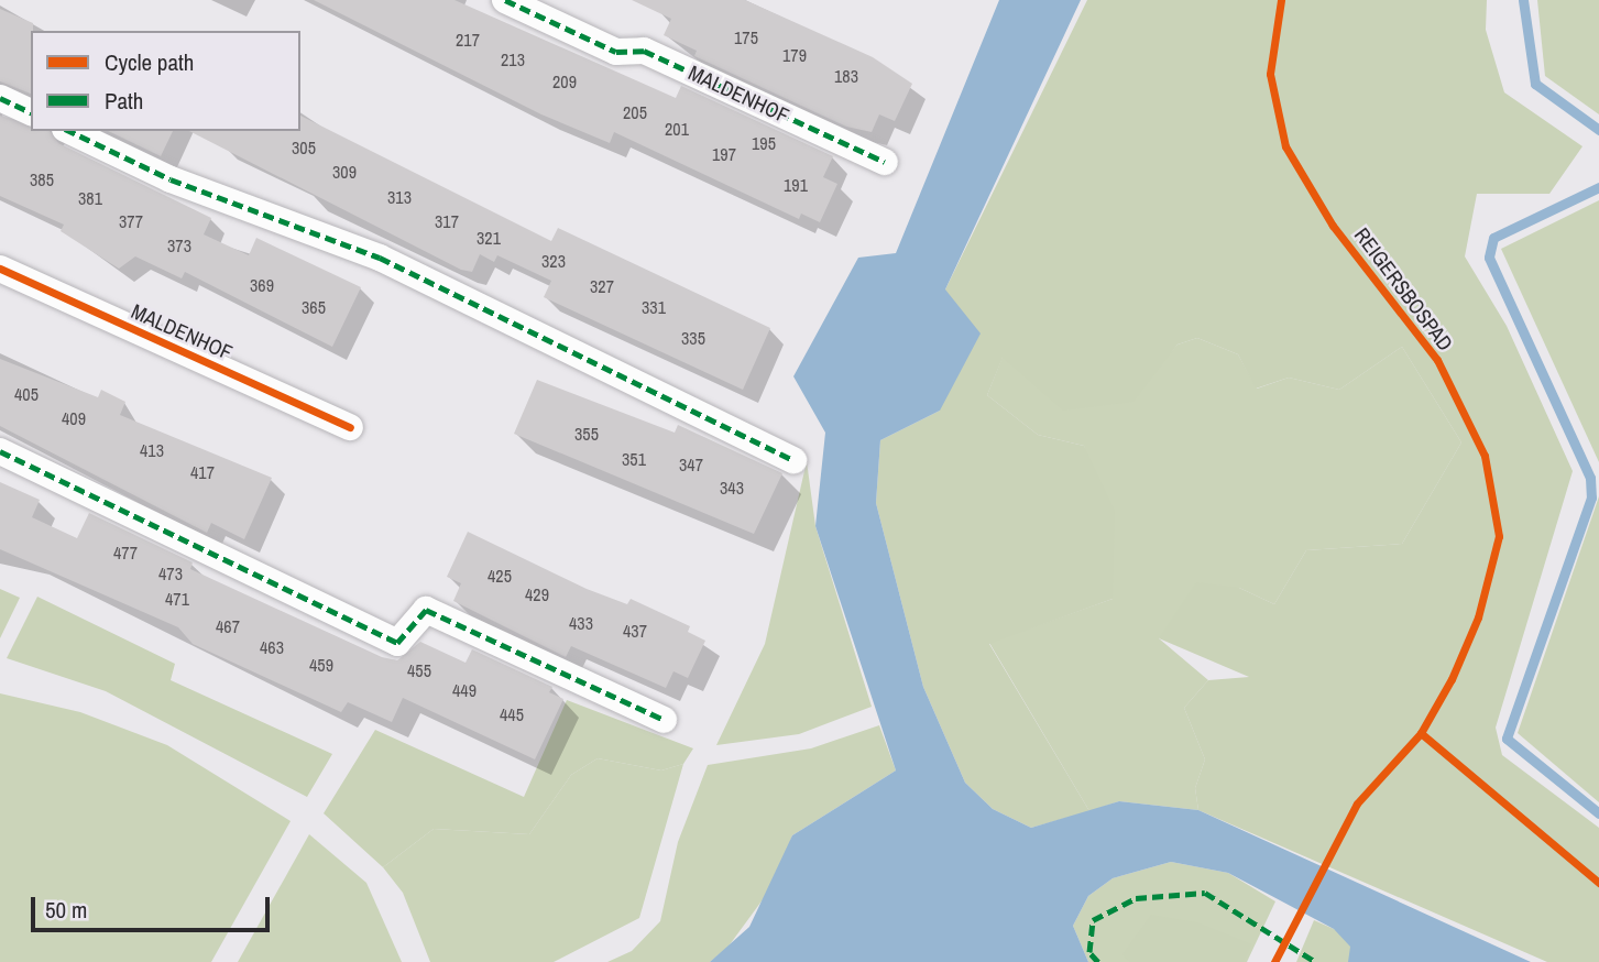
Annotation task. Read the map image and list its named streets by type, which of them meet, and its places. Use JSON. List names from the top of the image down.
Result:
{
  "streets": {
    "street": ["MALDENHOF"],
    "cycle path": ["REIGERSBOSPAD"]
  },
  "house_numbers": [
    "175",
    "217",
    "179",
    "213",
    "183",
    "209",
    "205",
    "201",
    "195",
    "305",
    "197",
    "309",
    "385",
    "191",
    "313",
    "381",
    "377",
    "317",
    "321",
    "373",
    "323",
    "369",
    "327",
    "365",
    "331",
    "335",
    "405",
    "409",
    "355",
    "413",
    "351",
    "347",
    "417",
    "343",
    "477",
    "473",
    "425",
    "429",
    "471",
    "433",
    "467",
    "437",
    "463",
    "459",
    "455",
    "449",
    "445"
  ],
  "legend": ["Cycle path", "Path"],
  "scale_bar": "50 m"
}
